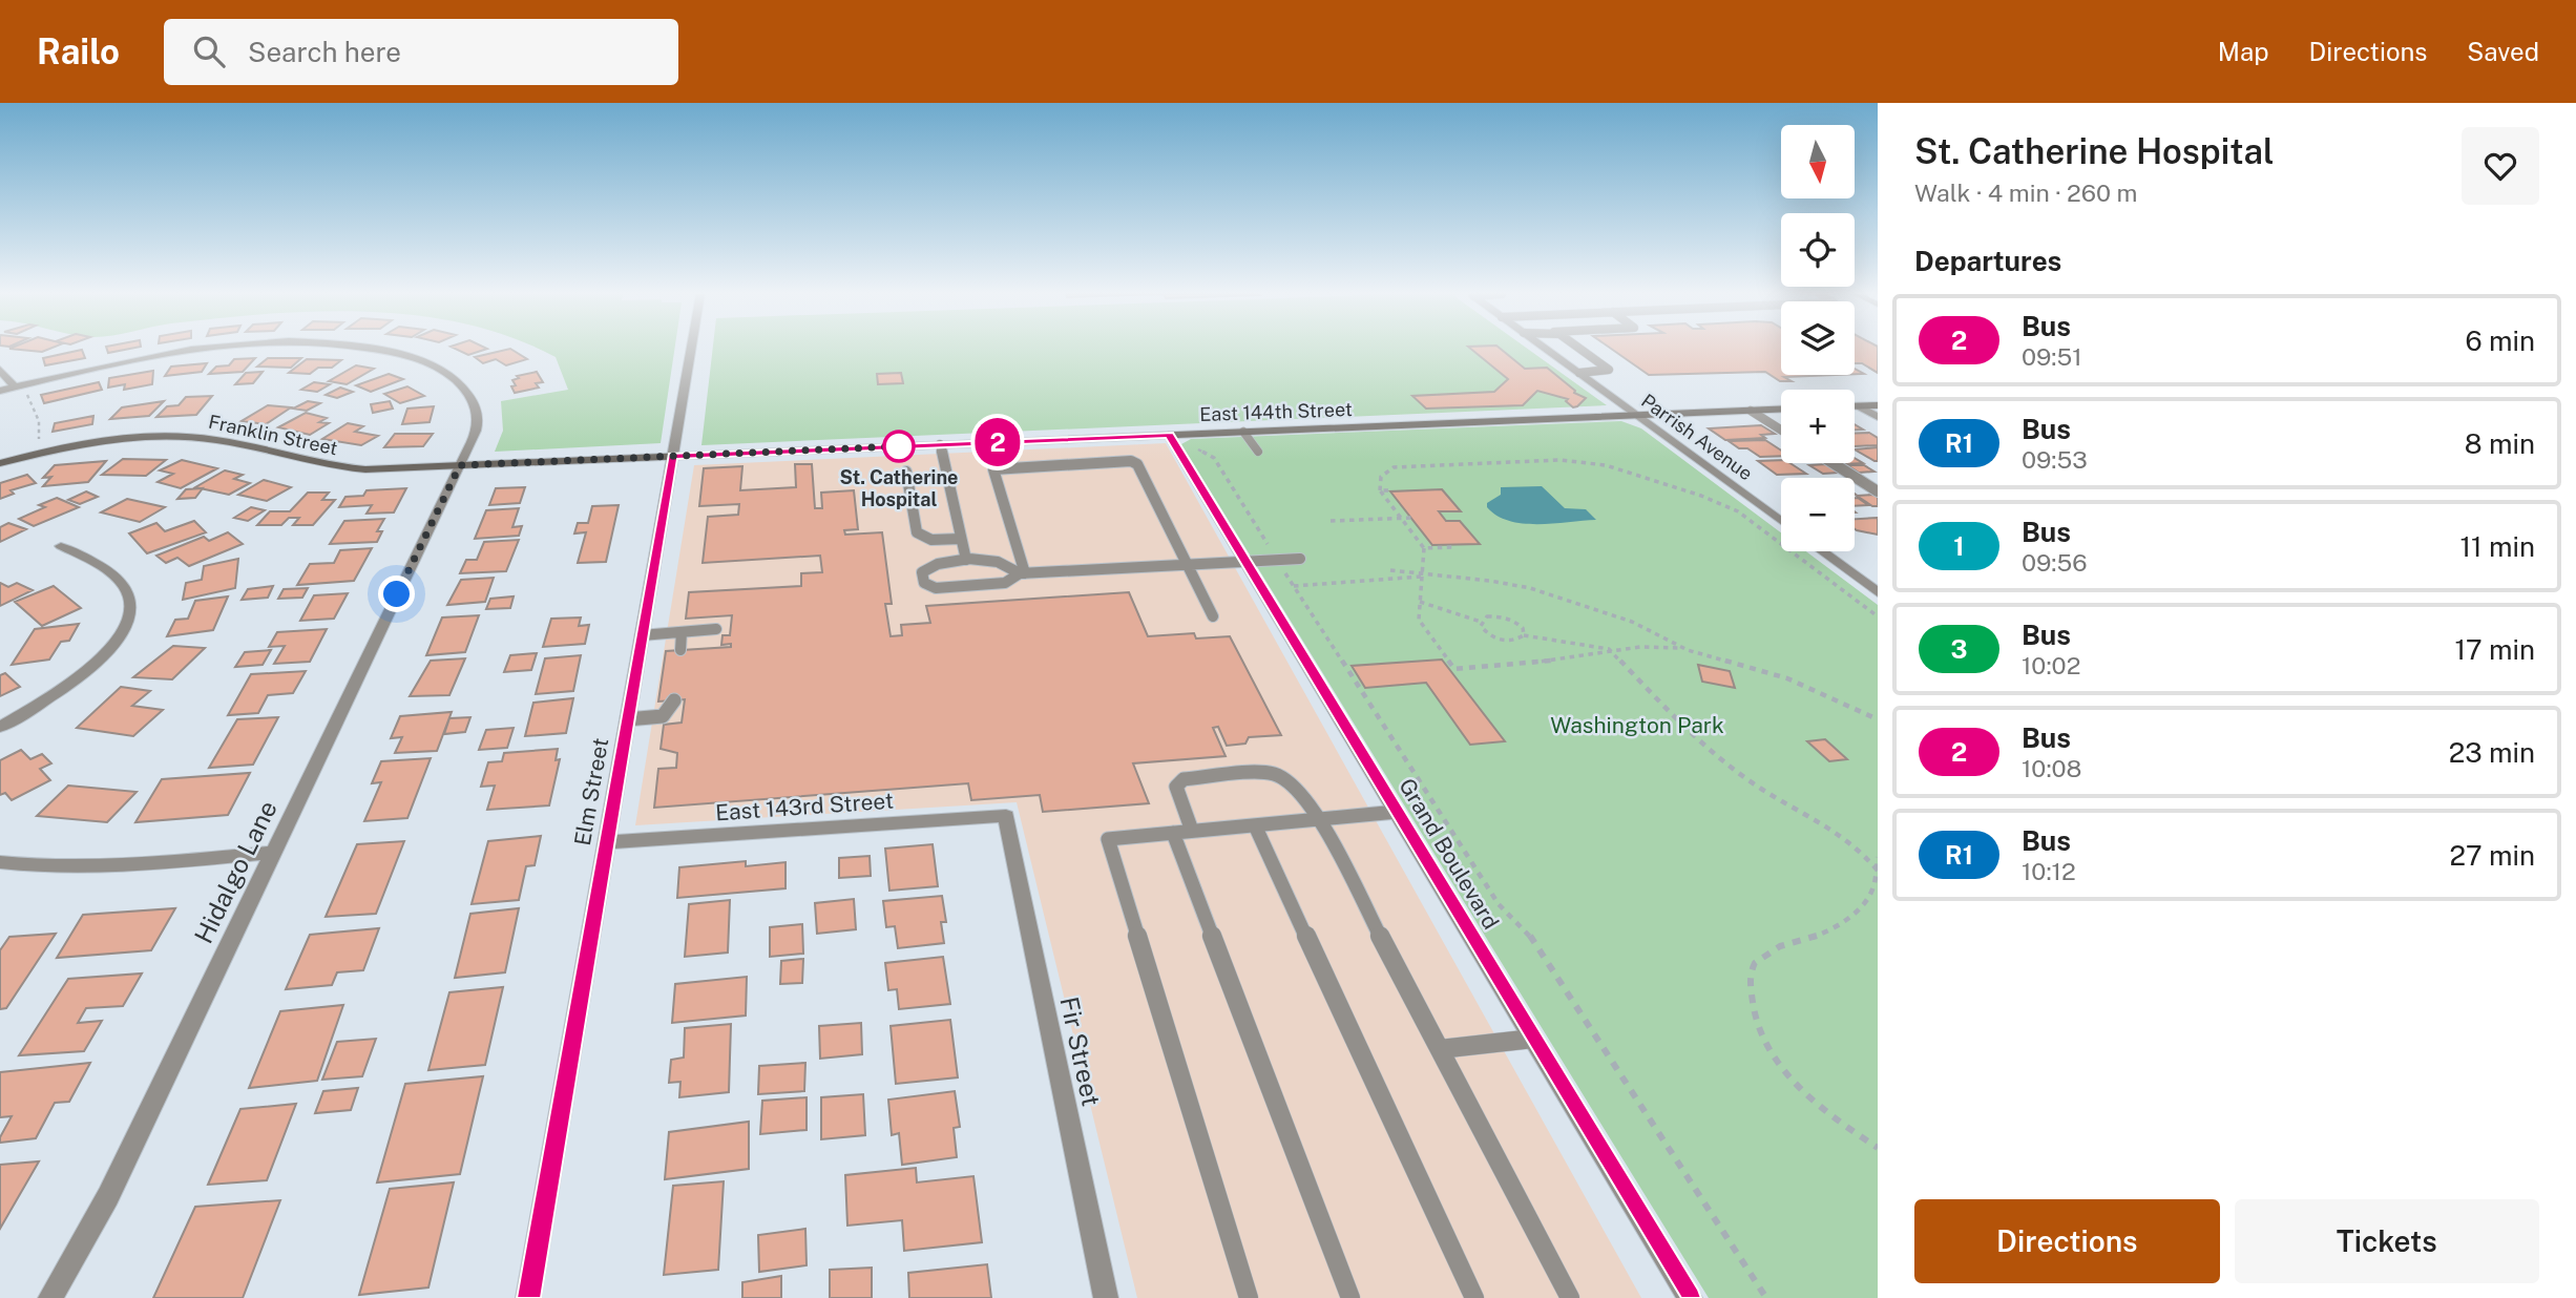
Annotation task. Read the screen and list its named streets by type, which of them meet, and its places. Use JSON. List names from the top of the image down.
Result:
{
  "streets": {
    "street": [
      "East 144th Street",
      "Franklin Street",
      "Parrish Avenue",
      "Elm Street",
      "East 143rd Street",
      "Grand Boulevard",
      "Hidalgo Lane",
      "Fir Street"
    ]
  },
  "crossings": [
    ["East 144th Street", "Franklin Street"],
    ["East 144th Street", "Parrish Avenue"],
    ["East 144th Street", "Elm Street"],
    ["East 144th Street", "Grand Boulevard"],
    ["Franklin Street", "Elm Street"],
    ["Franklin Street", "Hidalgo Lane"],
    ["Elm Street", "East 143rd Street"],
    ["East 143rd Street", "Fir Street"]
  ],
  "parks": ["Washington Park"],
  "places": ["St. Catherine Hospital"],
  "lines": ["bus line 2"],
  "north": "bottom",
  "page": {
    "header": "Railo",
    "search": "Search here",
    "nav": ["Map", "Directions", "Saved"],
    "on_map": "2",
    "heading": [
      ["St. Catherine Hospital", "Walk · 4 min · 260 m"],
      "Departures"
    ],
    "map_buttons": ["+", "−"],
    "list": [
      {
        "mark": "2",
        "name": "Bus",
        "note": "09:51",
        "value": "6 min"
      },
      {
        "mark": "R1",
        "name": "Bus",
        "note": "09:53",
        "value": "8 min"
      },
      {
        "mark": "1",
        "name": "Bus",
        "note": "09:56",
        "value": "11 min"
      },
      {
        "mark": "3",
        "name": "Bus",
        "note": "10:02",
        "value": "17 min"
      },
      {
        "mark": "2",
        "name": "Bus",
        "note": "10:08",
        "value": "23 min"
      },
      {
        "mark": "R1",
        "name": "Bus",
        "note": "10:12",
        "value": "27 min"
      }
    ],
    "buttons": ["Directions", "Tickets"]
  }
}
